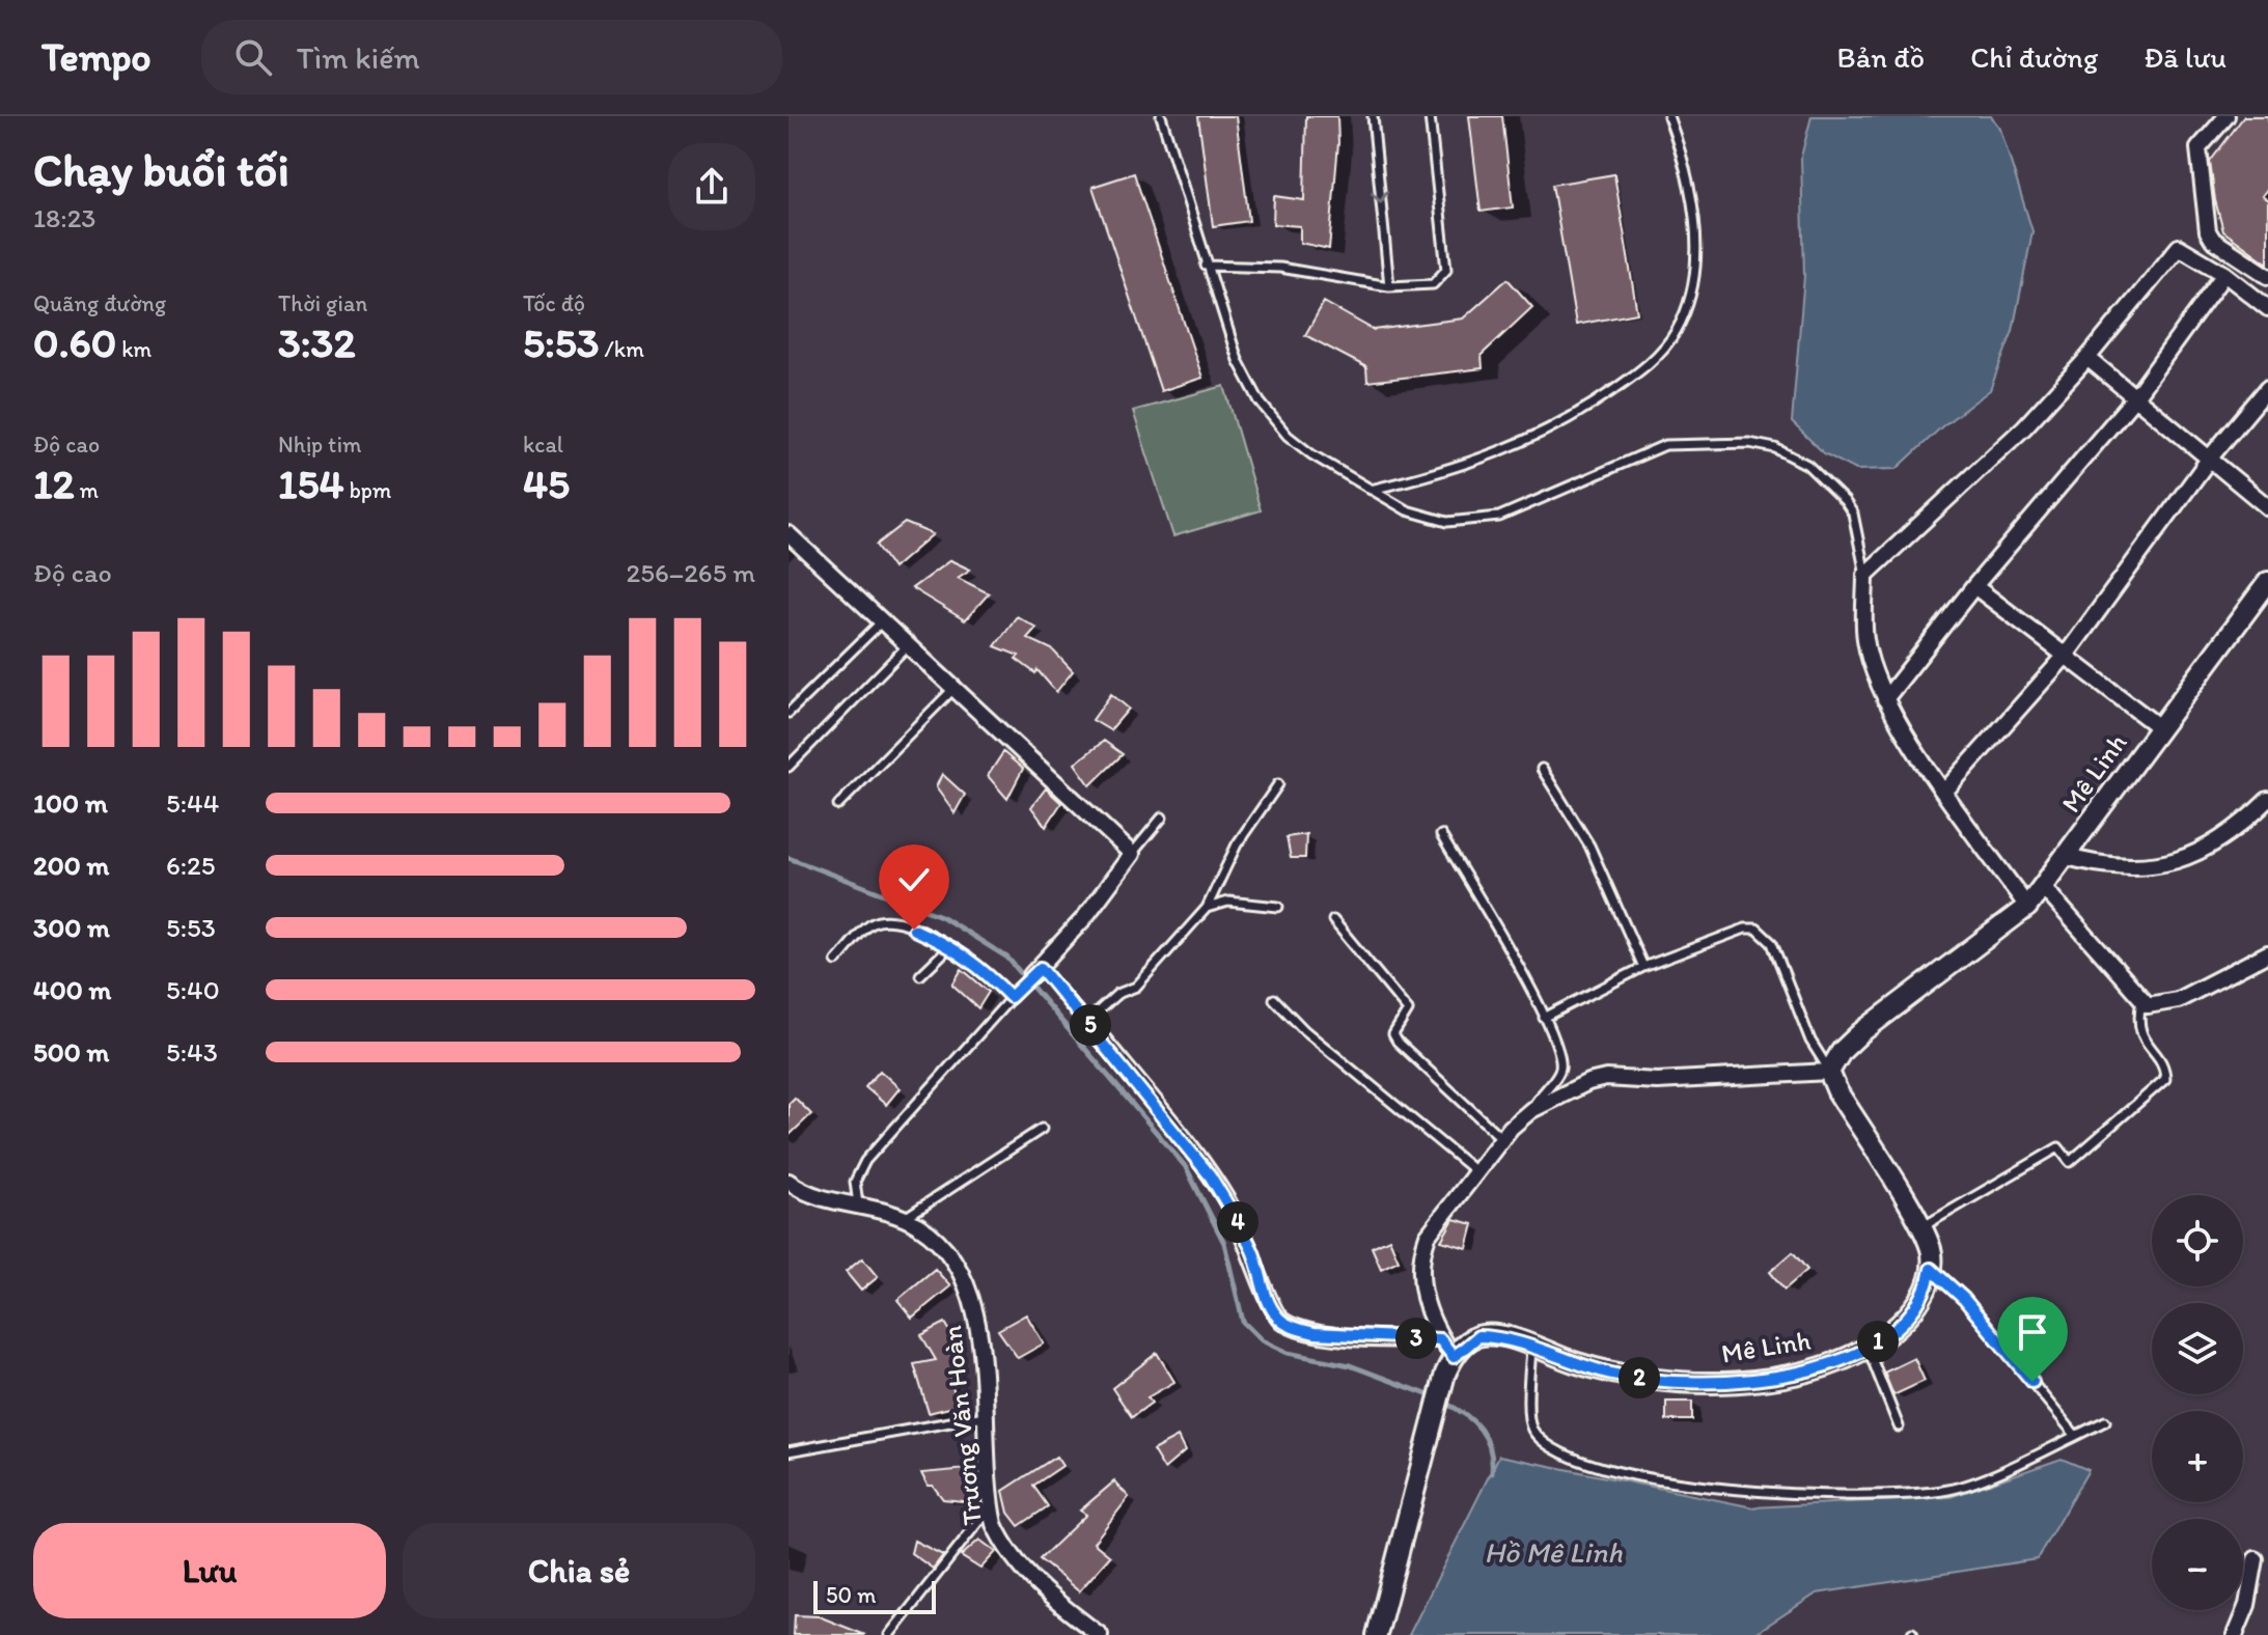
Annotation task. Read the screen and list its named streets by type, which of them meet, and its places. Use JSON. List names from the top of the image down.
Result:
{
  "streets": {
    "street": ["Mê Linh", "Trương Văn Hoàn"]
  },
  "water": ["Hồ Mê Linh"],
  "scale_bar": "50 m",
  "page": {
    "header": "Tempo",
    "search": "Tìm kiếm",
    "nav": ["Bản đồ", "Chỉ đường", "Đã lưu"],
    "heading": ["Chạy buổi tối", "18:23"],
    "stats": [
      ["Quãng đường", "0.60 km"],
      ["Thời gian", "3:32"],
      ["Tốc độ", "5:53 /km"],
      ["Độ cao", "12 m"],
      ["Nhịp tim", "154 bpm"],
      ["kcal", "45"]
    ],
    "chart": ["Độ cao", "256–265 m"],
    "list": [
      {
        "name": "100 m",
        "note": "5:44"
      },
      {
        "name": "200 m",
        "note": "6:25"
      },
      {
        "name": "300 m",
        "note": "5:53"
      },
      {
        "name": "400 m",
        "note": "5:40"
      },
      {
        "name": "500 m",
        "note": "5:43"
      }
    ],
    "pins": [
      "5",
      "4",
      "3",
      "1",
      "2"
    ],
    "map_buttons": ["+", "−"],
    "buttons": ["Lưu", "Chia sẻ"],
    "scale": "50 m"
  }
}
